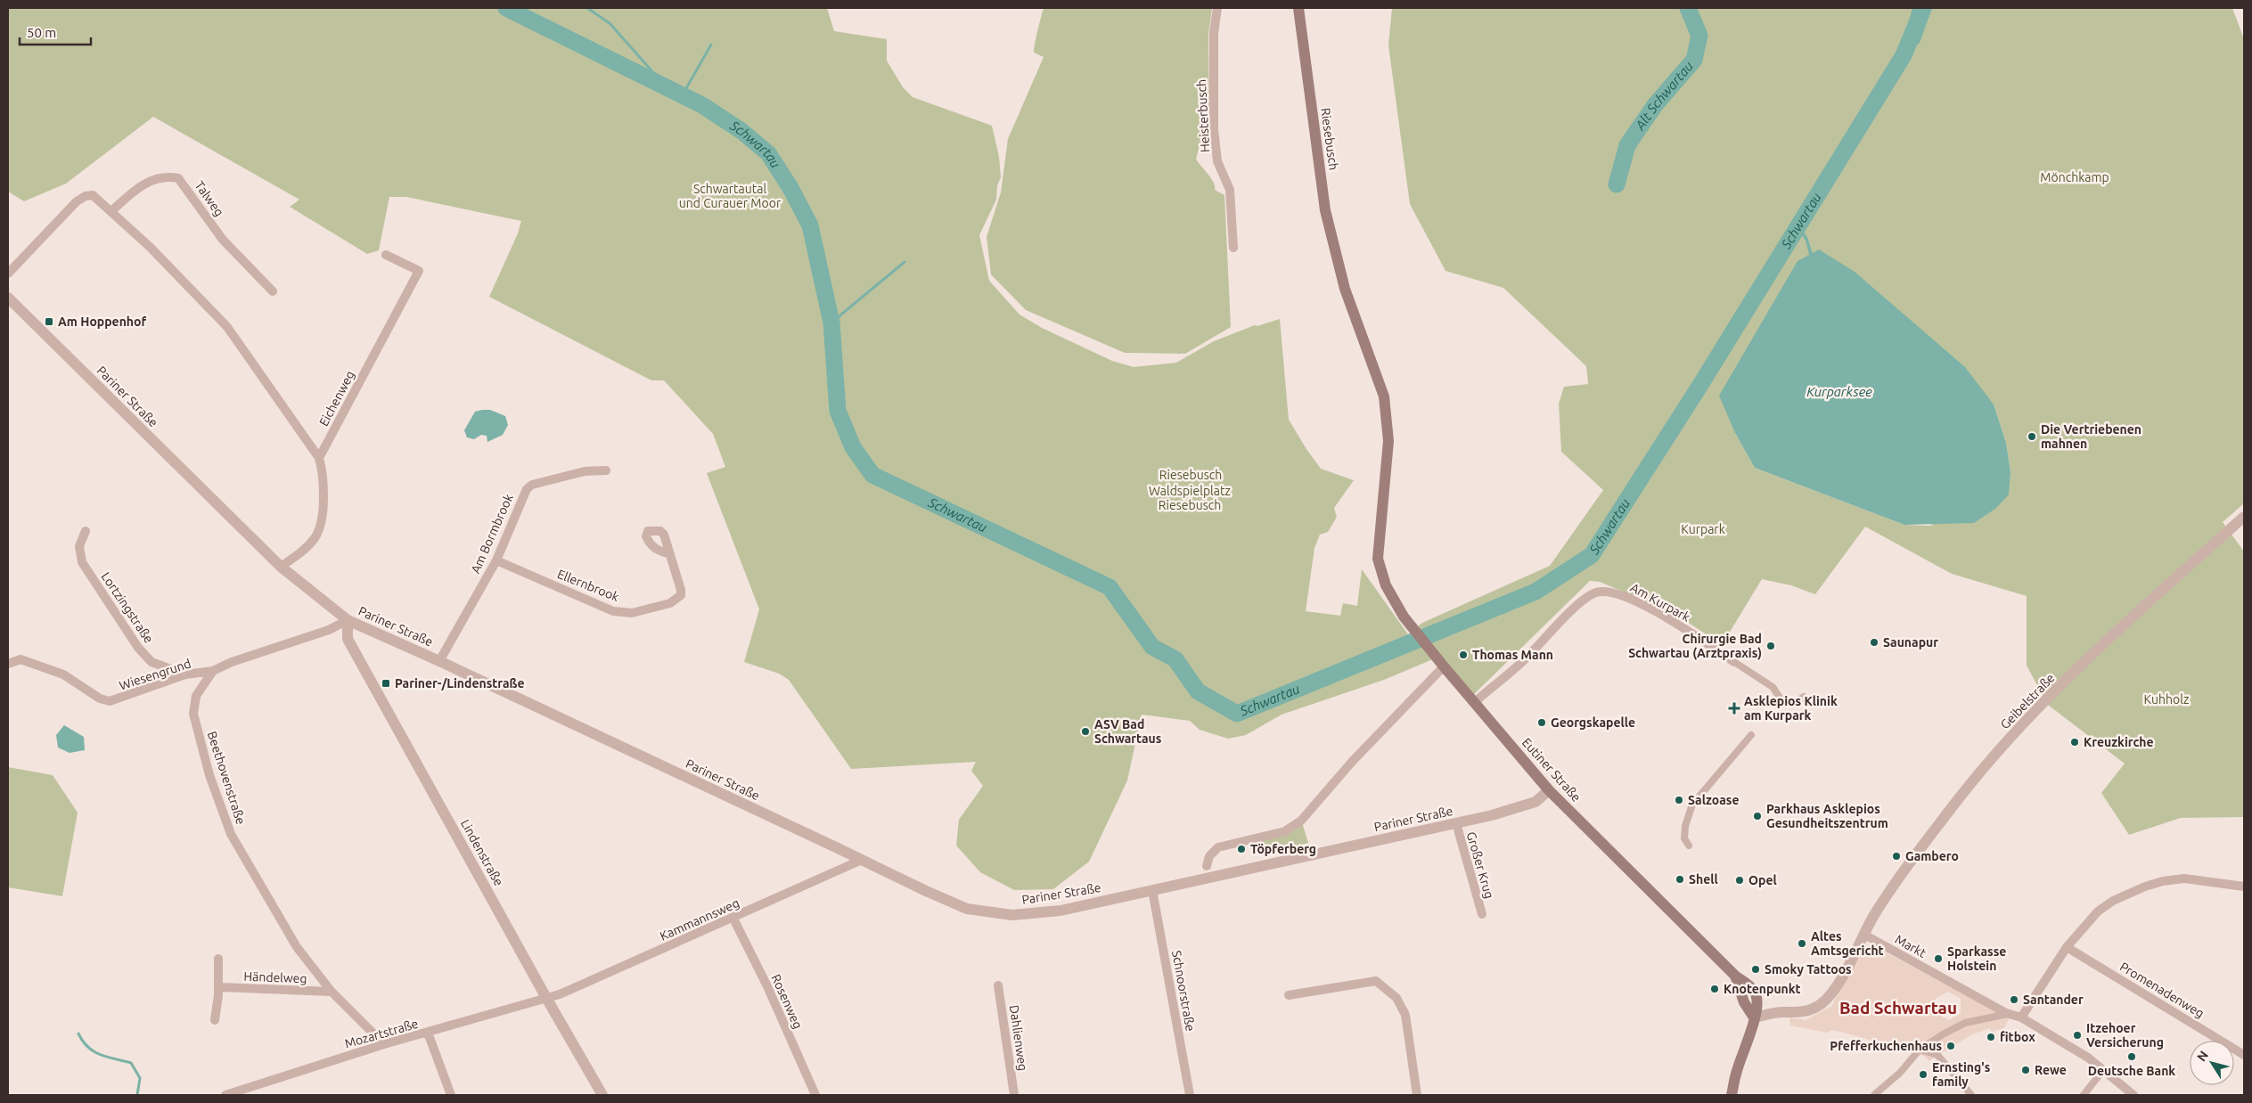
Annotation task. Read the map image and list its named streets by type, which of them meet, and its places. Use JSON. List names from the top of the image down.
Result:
{
  "streets": {
    "main road": ["Riesebusch", "Eutiner Straße"],
    "street": [
      "Heisterbusch",
      "Talweg",
      "Pariner Straße",
      "Eichenweg",
      "Am Bormbrook",
      "Ellernbrook",
      "Am Kurpark",
      "Lortzingstraße",
      "Wiesengrund",
      "Geibelstraße",
      "Beethovenstraße",
      "Lindenstraße",
      "Großer Krug",
      "Kammannsweg",
      "Markt",
      "Händelweg",
      "Promenadenweg",
      "Schnoorstraße",
      "Rosenweg",
      "Mozartstraße",
      "Dahlienweg"
    ]
  },
  "crossings": [
    ["Riesebusch", "Eutiner Straße"],
    ["Pariner Straße", "Am Bormbrook"],
    ["Pariner Straße", "Eutiner Straße"],
    ["Pariner Straße", "Beethovenstraße"],
    ["Pariner Straße", "Lindenstraße"],
    ["Pariner Straße", "Großer Krug"],
    ["Pariner Straße", "Kammannsweg"],
    ["Pariner Straße", "Schnoorstraße"],
    ["Am Bormbrook", "Ellernbrook"],
    ["Am Kurpark", "Eutiner Straße"],
    ["Lortzingstraße", "Wiesengrund"],
    ["Wiesengrund", "Beethovenstraße"],
    ["Geibelstraße", "Markt"],
    ["Beethovenstraße", "Lindenstraße"],
    ["Beethovenstraße", "Händelweg"],
    ["Beethovenstraße", "Mozartstraße"],
    ["Lindenstraße", "Kammannsweg"],
    ["Lindenstraße", "Mozartstraße"],
    ["Kammannsweg", "Rosenweg"],
    ["Kammannsweg", "Mozartstraße"]
  ],
  "districts": ["Bad Schwartau"],
  "water": ["Alt Schwartau", "Schwartau", "Kurparksee"],
  "parks": [
    "Mönchkamp",
    "Schwartautal und Curauer Moor",
    "Riesebusch",
    "Waldspielplatz Riesebusch",
    "Kurpark",
    "Kuhholz"
  ],
  "places": {
    "transit": ["Am Hoppenhof", "Pariner-/Lindenstraße"],
    "other": [
      "Die Vertriebenen mahnen",
      "Saunapur",
      "Chirurgie Bad Schwartau (Arztpraxis)",
      "Thomas Mann",
      "Georgskapelle",
      "ASV Bad Schwartaus",
      "Kreuzkirche",
      "Salzoase",
      "Parkhaus Asklepios Gesundheitszentrum",
      "Töpferberg",
      "Gambero",
      "Shell",
      "Opel",
      "Altes Amtsgericht",
      "Sparkasse Holstein",
      "Smoky Tattoos",
      "Knotenpunkt",
      "Santander",
      "Itzehoer Versicherung",
      "fitbox",
      "Pfefferkuchenhaus",
      "Deutsche Bank",
      "Rewe",
      "Ernsting's family"
    ],
    "health": ["Asklepios Klinik am Kurpark"]
  },
  "scale_bar": "50 m",
  "north": "top left"
}
